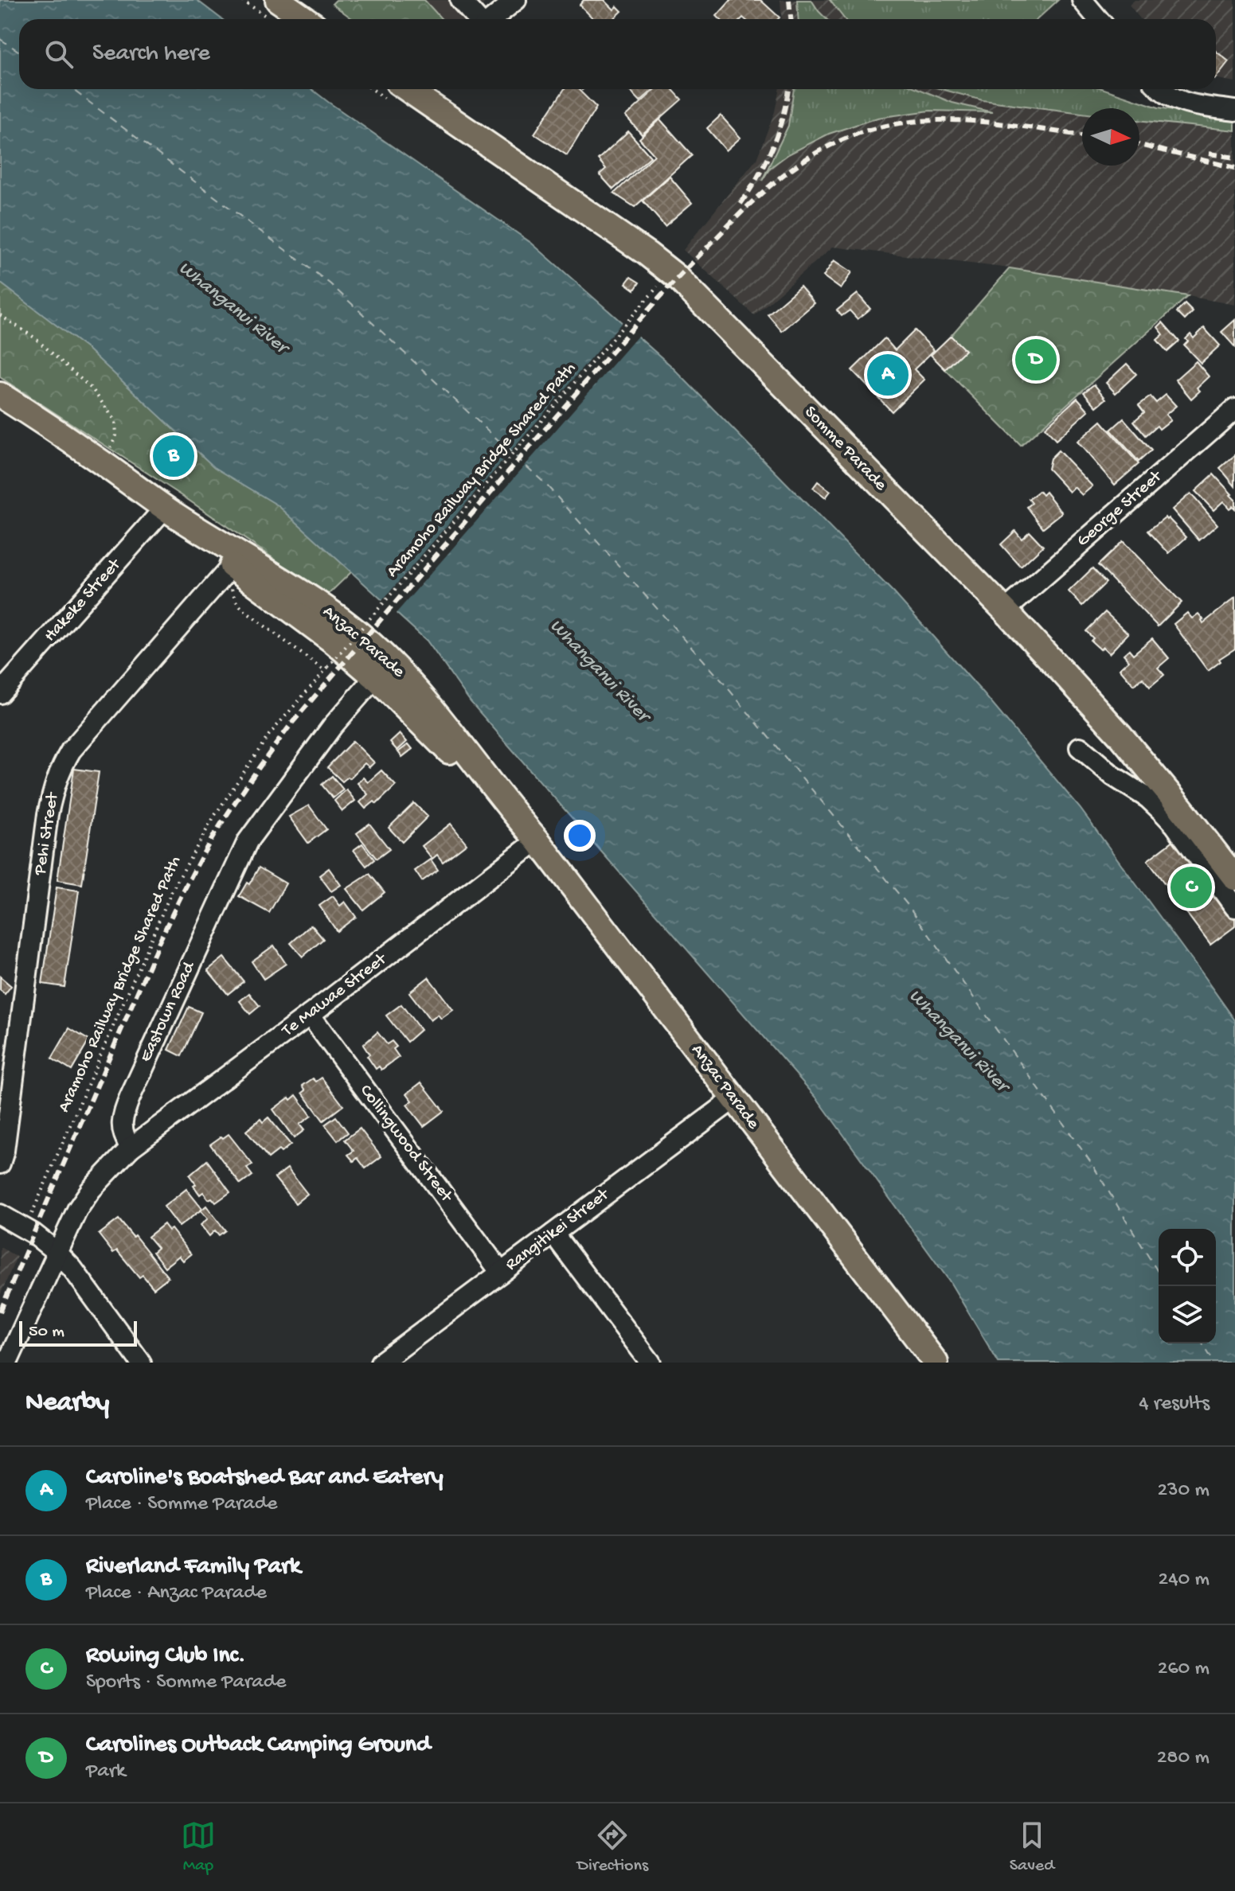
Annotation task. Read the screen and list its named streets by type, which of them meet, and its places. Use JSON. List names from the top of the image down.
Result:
{
  "streets": {
    "main road": ["Somme Parade", "Anzac Parade"],
    "street": [
      "George Street",
      "Hakeke Street",
      "Pehi Street",
      "Te Mawae Street",
      "Eastown Road",
      "Collingwood Street",
      "Rangitikei Street"
    ],
    "path": ["Aramoho Railway Bridge Shared Path"]
  },
  "crossings": [
    ["Somme Parade", "George Street"],
    ["Hakeke Street", "Anzac Parade"],
    ["Anzac Parade", "Pehi Street"],
    ["Anzac Parade", "Te Mawae Street"],
    ["Anzac Parade", "Eastown Road"],
    ["Anzac Parade", "Rangitikei Street"],
    ["Te Mawae Street", "Eastown Road"],
    ["Te Mawae Street", "Collingwood Street"],
    ["Collingwood Street", "Rangitikei Street"]
  ],
  "water": ["Whanganui River"],
  "scale_bar": "50 m",
  "north": "right",
  "page": {
    "search": "Search here",
    "pins": [
      "D",
      "A",
      "B",
      "C"
    ],
    "scale": "50 m",
    "heading": ["Nearby", "4 results"],
    "list": [
      {
        "mark": "A",
        "name": "Caroline's Boatshed Bar and Eatery",
        "note": "Place · Somme Parade",
        "value": "230 m"
      },
      {
        "mark": "B",
        "name": "Riverland Family Park",
        "note": "Place · Anzac Parade",
        "value": "240 m"
      },
      {
        "mark": "C",
        "name": "Rowing Club Inc.",
        "note": "Sports · Somme Parade",
        "value": "260 m"
      },
      {
        "mark": "D",
        "name": "Carolines Outback Camping Ground",
        "note": "Park",
        "value": "280 m"
      }
    ],
    "nav": ["Map", "Directions", "Saved"]
  }
}
